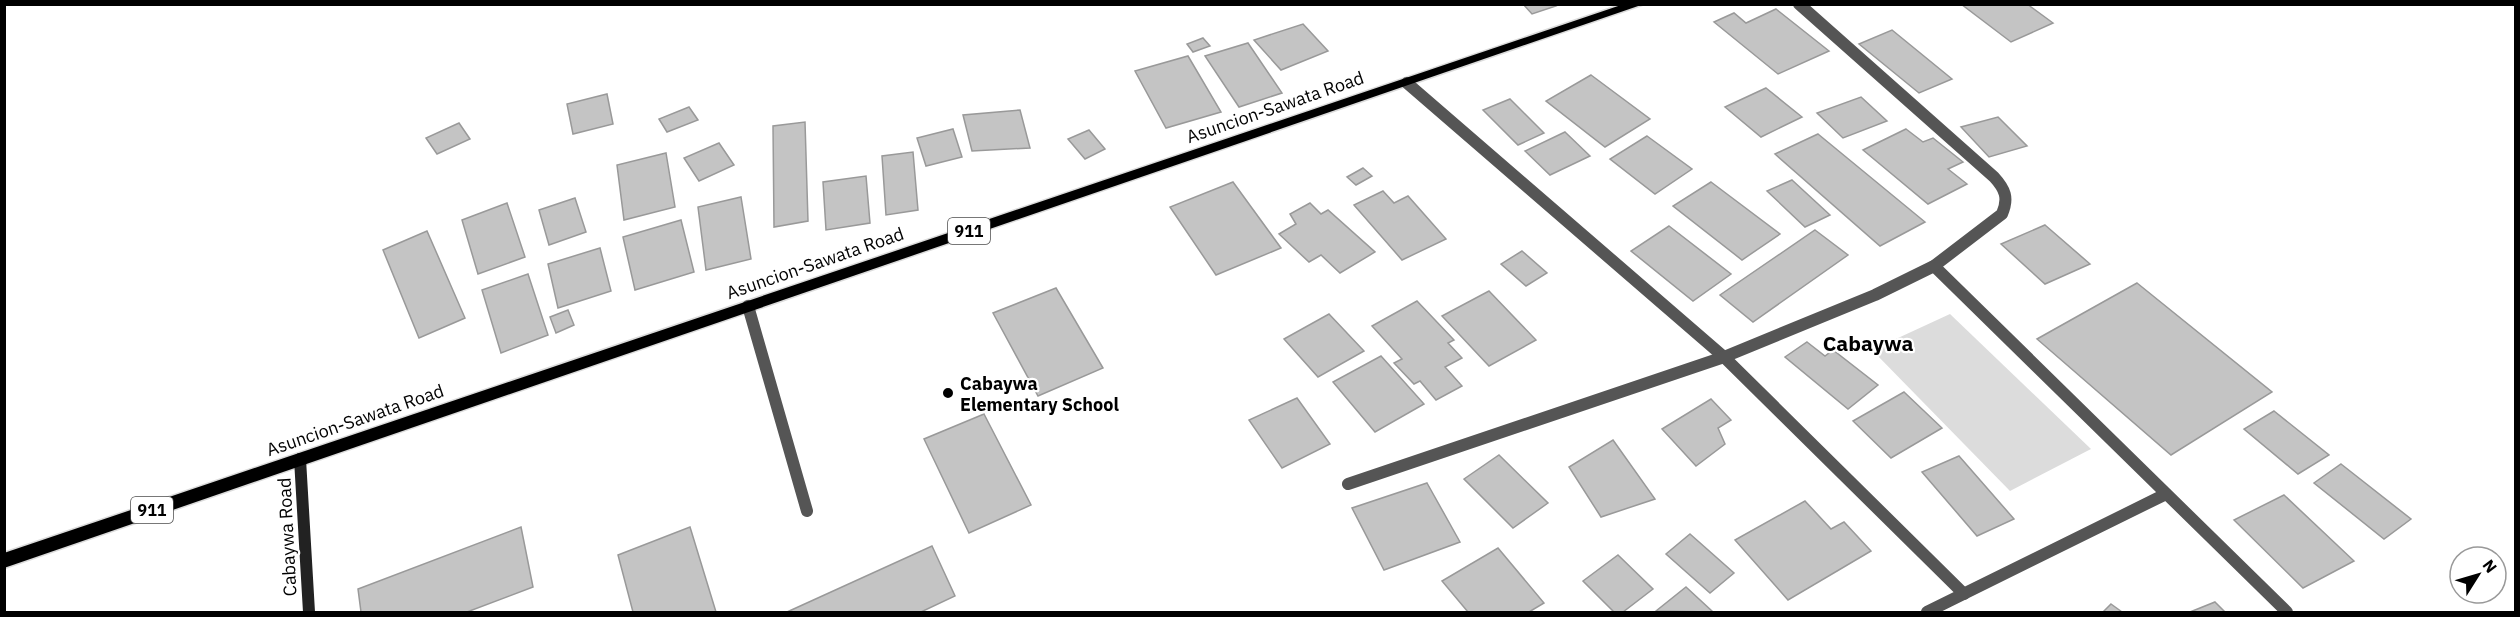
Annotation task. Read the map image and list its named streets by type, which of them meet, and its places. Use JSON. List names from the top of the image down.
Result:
{
  "streets": {
    "main road": ["Asuncion-Sawata Road", "911", "Cabaywa Road"]
  },
  "crossings": [
    ["Asuncion-Sawata Road", "Cabaywa Road"]
  ],
  "districts": ["Cabaywa"],
  "places": ["Cabaywa Elementary School"],
  "north": "top right"
}
